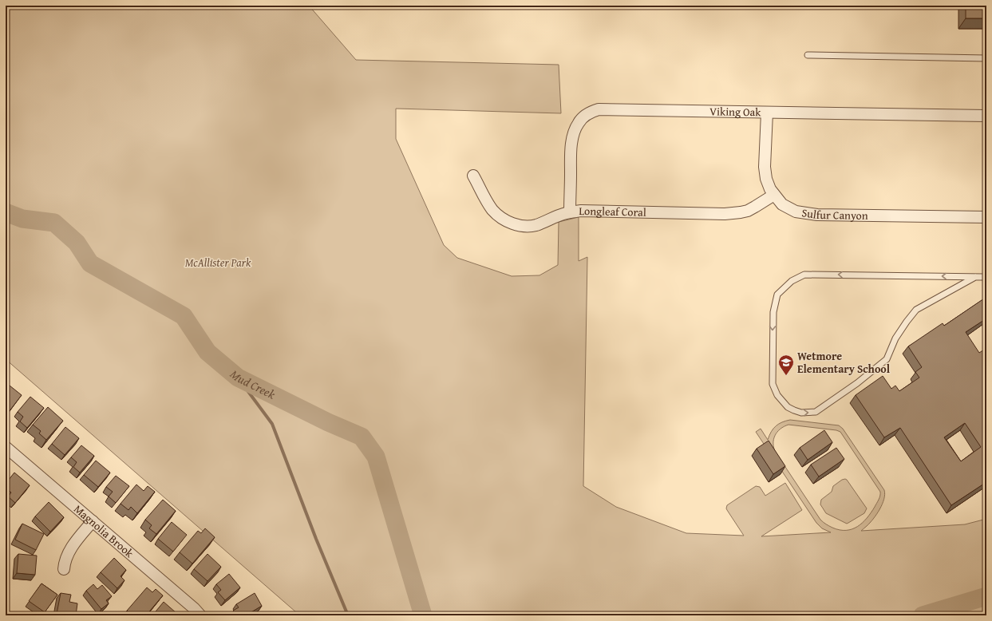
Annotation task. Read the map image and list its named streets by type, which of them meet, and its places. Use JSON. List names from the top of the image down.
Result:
{
  "streets": {
    "street": [
      "Viking Oak",
      "Longleaf Coral",
      "Sulfur Canyon",
      "Magnolia Brook"
    ]
  },
  "crossings": [
    ["Viking Oak", "Longleaf Coral"],
    ["Viking Oak", "Sulfur Canyon"],
    ["Longleaf Coral", "Sulfur Canyon"]
  ],
  "water": ["Mud Creek"],
  "parks": ["McAllister Park"],
  "places": {
    "school or university": ["Wetmore Elementary School"]
  }
}
